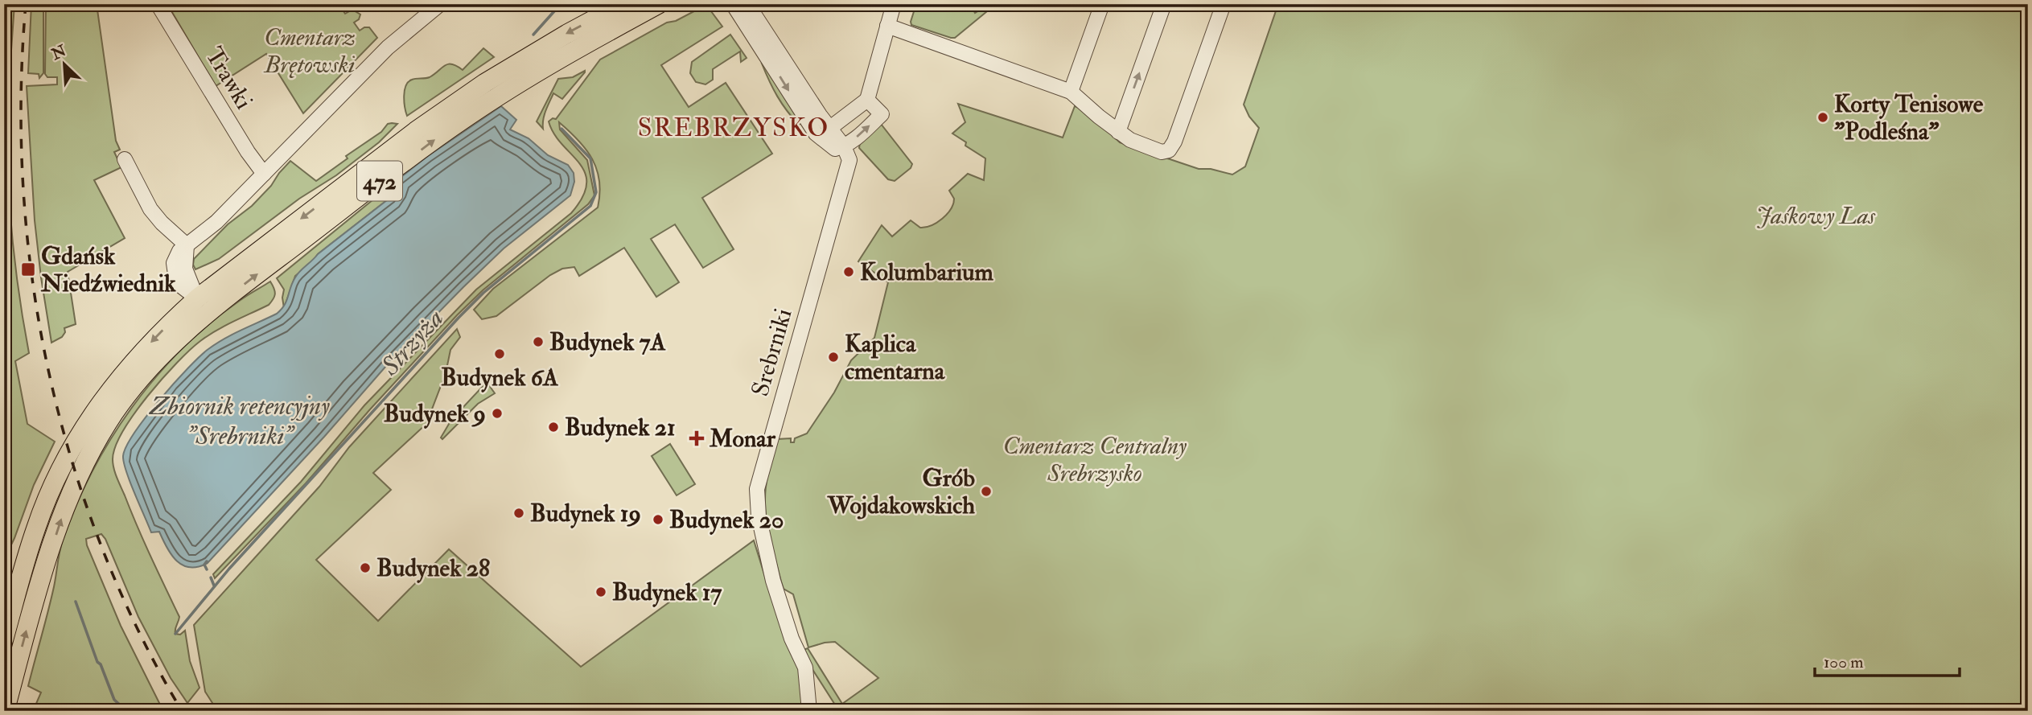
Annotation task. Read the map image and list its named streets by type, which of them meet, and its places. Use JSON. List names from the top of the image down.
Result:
{
  "streets": {
    "main road": ["472"],
    "street": ["Trawki", "Srebrniki"]
  },
  "districts": ["SREBRZYSKO"],
  "water": ["Strzyża", "Zbiornik retencyjny \"Srebrniki\""],
  "parks": ["Cmentarz Brętowski", "Jaśkowy Las", "Cmentarz Centralny Srebrzysko"],
  "places": {
    "other": [
      "Korty Tenisowe \"Podleśna\"",
      "Kolumbarium",
      "Budynek 7A",
      "Budynek 6A",
      "Kaplica cmentarna",
      "Budynek 9",
      "Budynek 21",
      "Grób Wojdakowskich",
      "Budynek 19",
      "Budynek 20",
      "Budynek 28",
      "Budynek 17"
    ],
    "transit": ["Gdańsk Niedźwiednik"],
    "health": ["Monar"]
  },
  "scale_bar": "100 m",
  "north": "top left"
}
